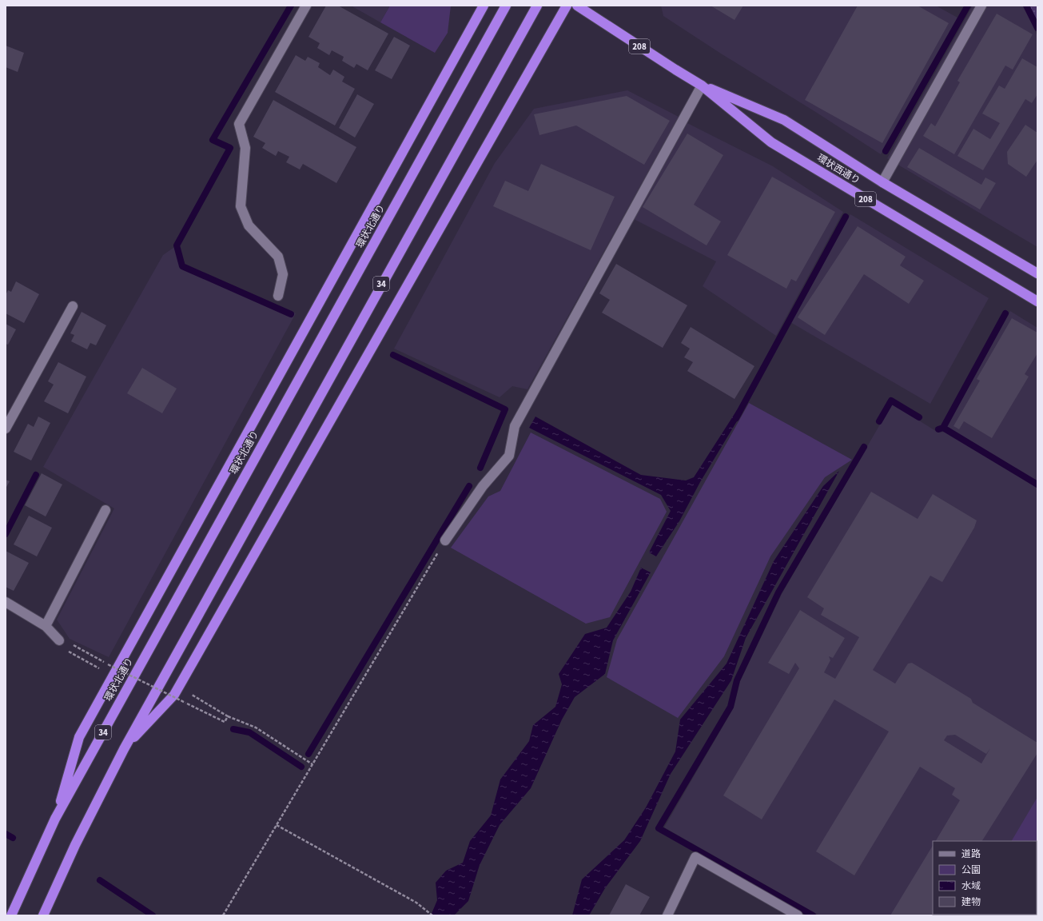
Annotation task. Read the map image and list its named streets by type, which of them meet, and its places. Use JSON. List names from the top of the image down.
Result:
{
  "streets": {
    "highway": [
      "208",
      "環状西通り",
      "環状北通り",
      "34"
    ]
  },
  "legend": [
    "道路",
    "公園",
    "水域",
    "建物"
  ]
}
